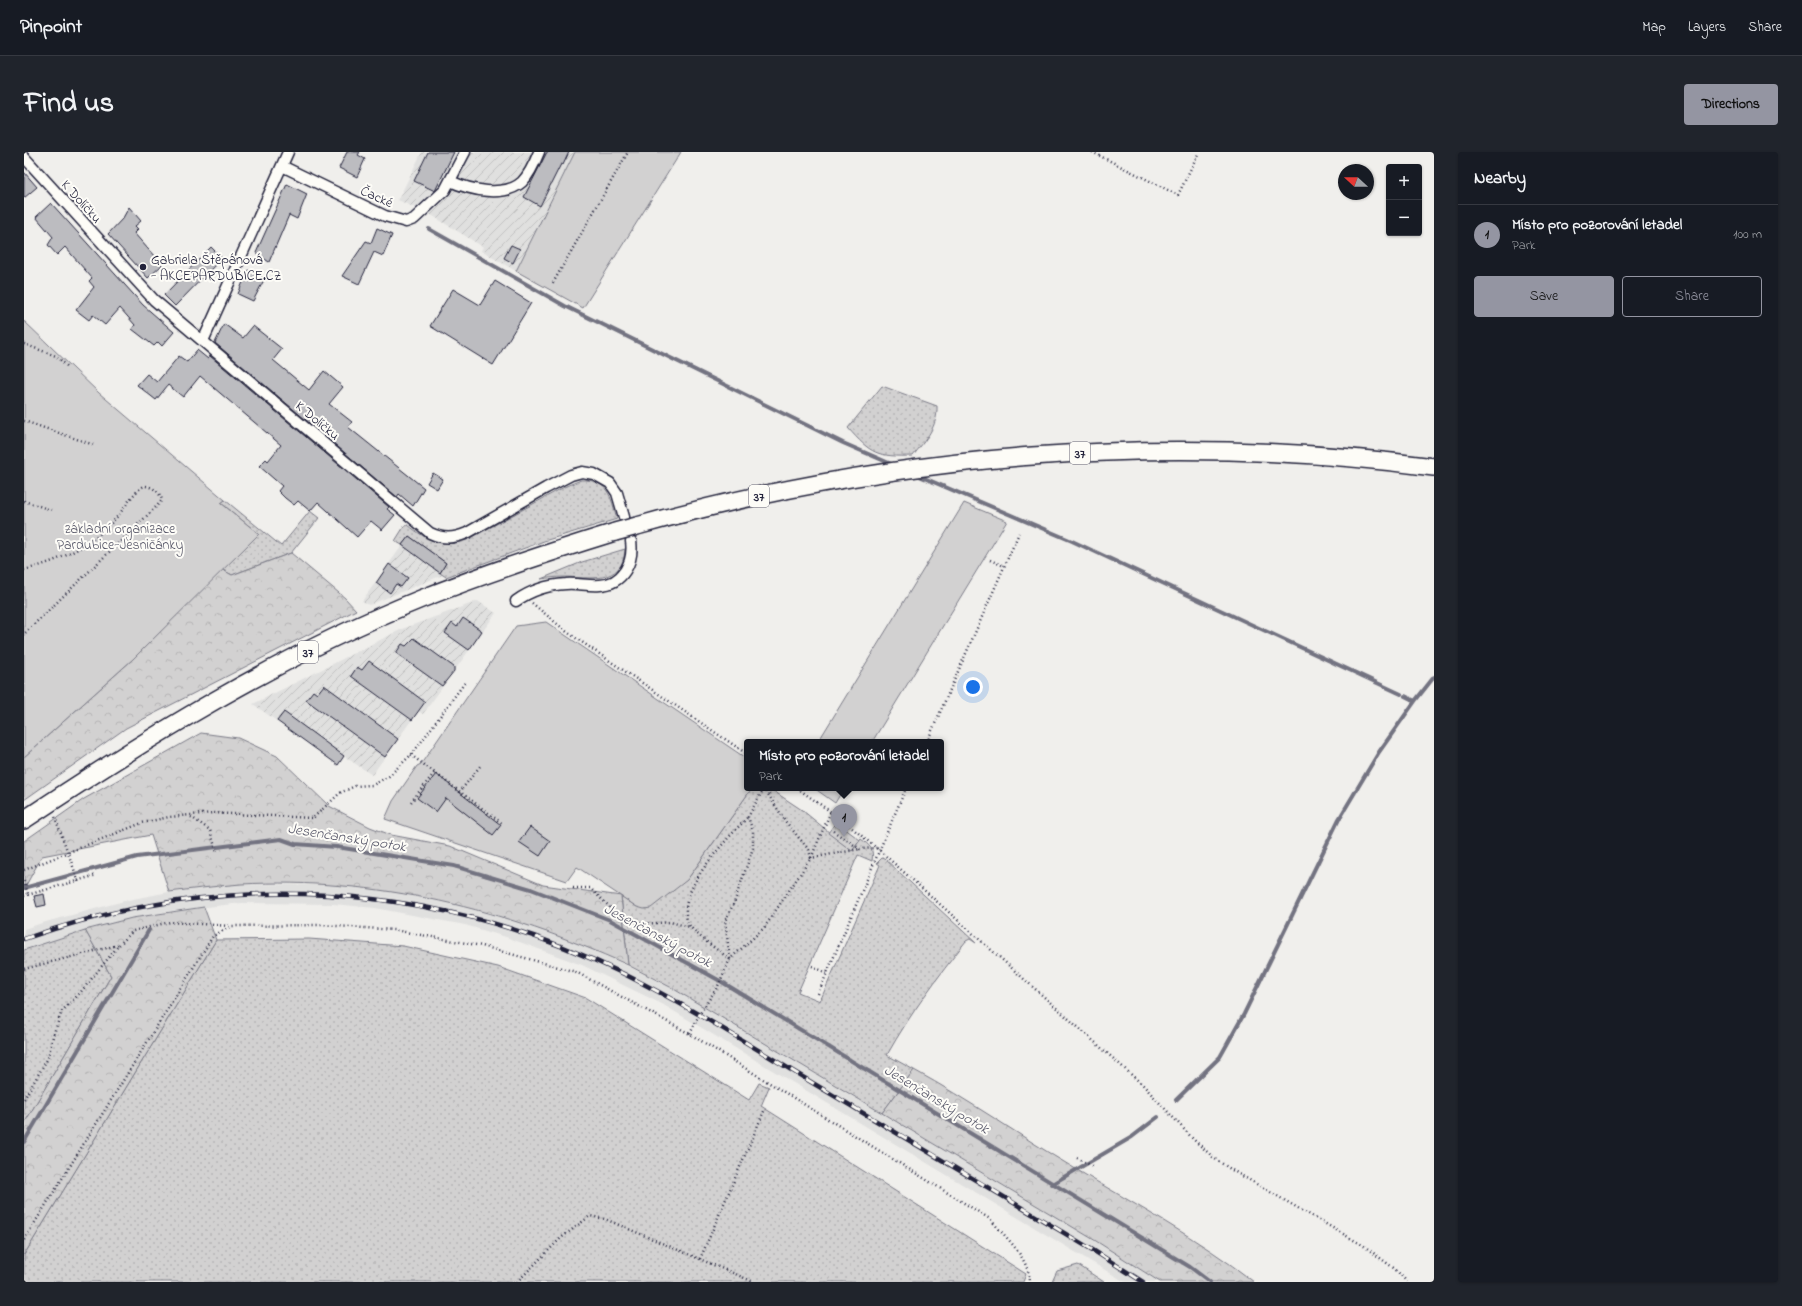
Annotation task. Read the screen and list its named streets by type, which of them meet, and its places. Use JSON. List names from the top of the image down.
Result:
{
  "streets": {
    "main road": ["37"],
    "street": ["Čacké", "K Dolíčku"]
  },
  "crossings": [
    ["K Dolíčku", "37"]
  ],
  "water": ["Jesenčanský potok"],
  "parks": ["základní organizace Pardubice-Jesničánky"],
  "places": ["Gabriela Štěpánová - AKCEPARDUBICE.CZ"],
  "north": "left",
  "page": {
    "header": "Pinpoint",
    "nav": ["Map", "Layers", "Share"],
    "title": "Find us",
    "buttons": [
      "Directions",
      ["Save", "Share"]
    ],
    "heading": "Nearby",
    "map_buttons": ["+", "−"],
    "list": [
      {
        "mark": "1",
        "name": "Místo pro pozorování letadel",
        "note": "Park",
        "value": "100 m"
      }
    ],
    "popup": ["Místo pro pozorování letadel", "Park"],
    "pins": "1"
  }
}
